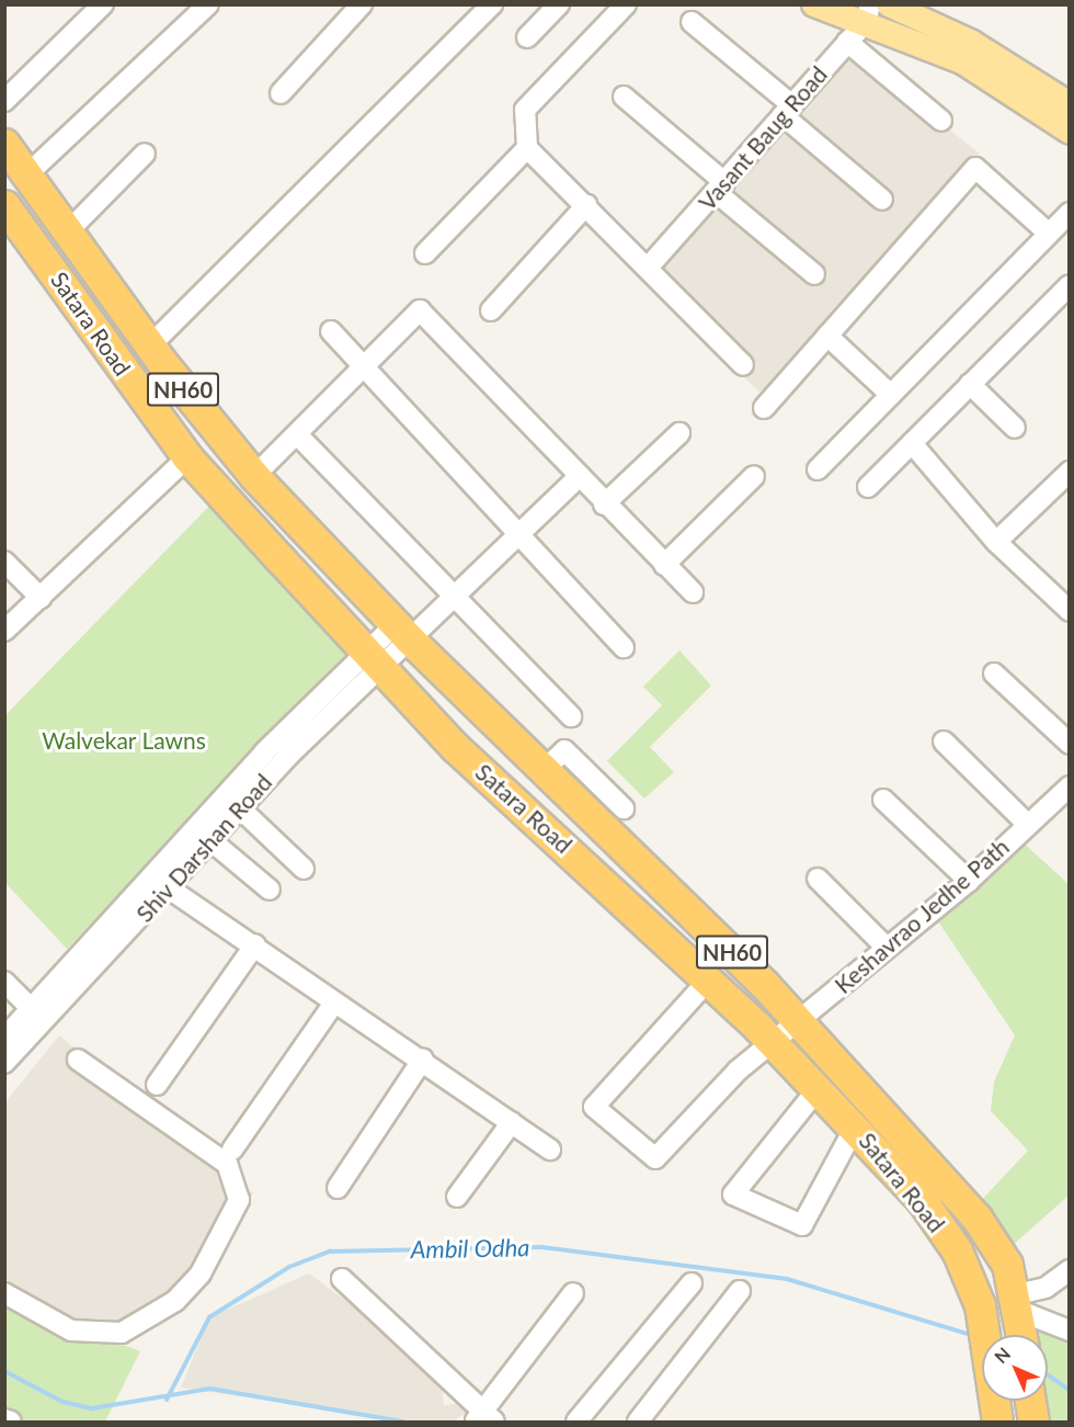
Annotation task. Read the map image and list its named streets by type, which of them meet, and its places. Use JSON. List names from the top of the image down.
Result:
{
  "streets": {
    "highway": ["Satara Road", "NH60"],
    "street": ["Vasant Baug Road", "Shiv Darshan Road", "Keshavrao Jedhe Path"]
  },
  "crossings": [
    ["Satara Road", "Shiv Darshan Road"],
    ["Satara Road", "Keshavrao Jedhe Path"]
  ],
  "water": ["Ambil Odha"],
  "parks": ["Walvekar Lawns"],
  "north": "top left"
}
